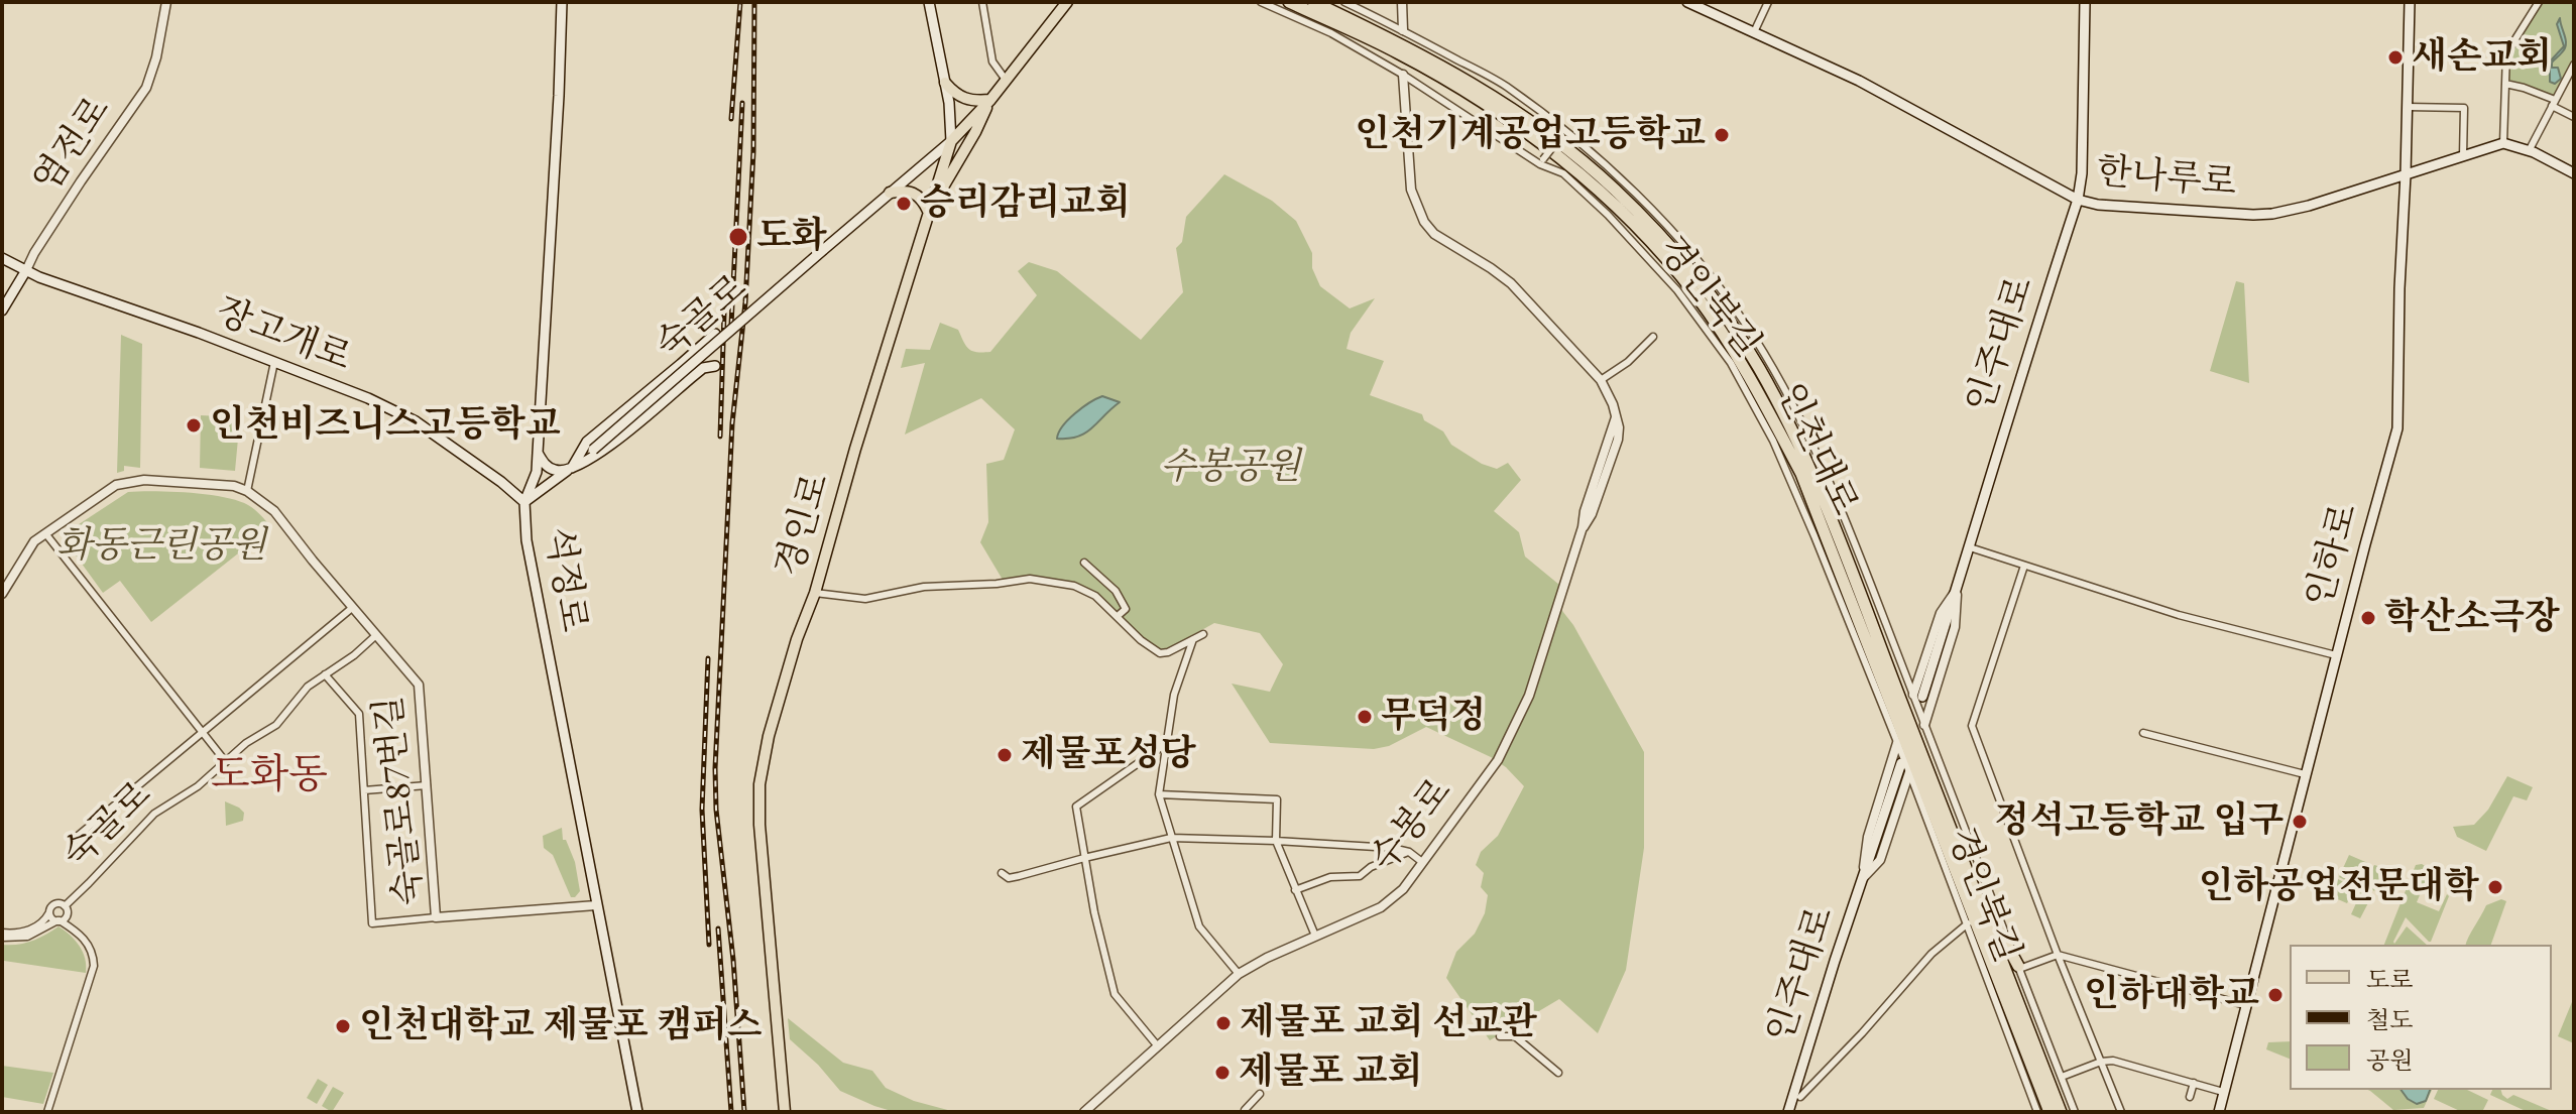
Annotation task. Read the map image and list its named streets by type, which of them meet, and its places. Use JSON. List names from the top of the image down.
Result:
{
  "streets": {
    "highway": ["인천대로"],
    "main road": [
      "염전로",
      "한나루로",
      "숙골로",
      "장고개로",
      "인주대로",
      "경인로",
      "인하로",
      "석정로"
    ],
    "street": ["경인북길", "숙골로87번길", "수봉로"]
  },
  "crossings": [
    ["염전로", "장고개로"],
    ["한나루로", "인주대로"],
    ["한나루로", "인하로"],
    ["경인북길", "수봉로"],
    ["숙골로", "장고개로"],
    ["숙골로", "경인로"],
    ["숙골로", "석정로"],
    ["숙골로", "숙골로87번길"],
    ["장고개로", "석정로"],
    ["석정로", "숙골로87번길"]
  ],
  "districts": ["도화동"],
  "parks": ["수봉공원", "화동근린공원"],
  "places": [
    "새손교회",
    "인천기계공업고등학교",
    "승리감리교회",
    "도화",
    "인천비즈니스고등학교",
    "학산소극장",
    "무덕정",
    "제물포성당",
    "정석고등학교 입구",
    "인하공업전문대학",
    "인하대학교",
    "제물포 교회 선교관",
    "인천대학교 제물포 캠퍼스",
    "제물포 교회"
  ],
  "legend": ["도로", "철도", "공원"]
}
